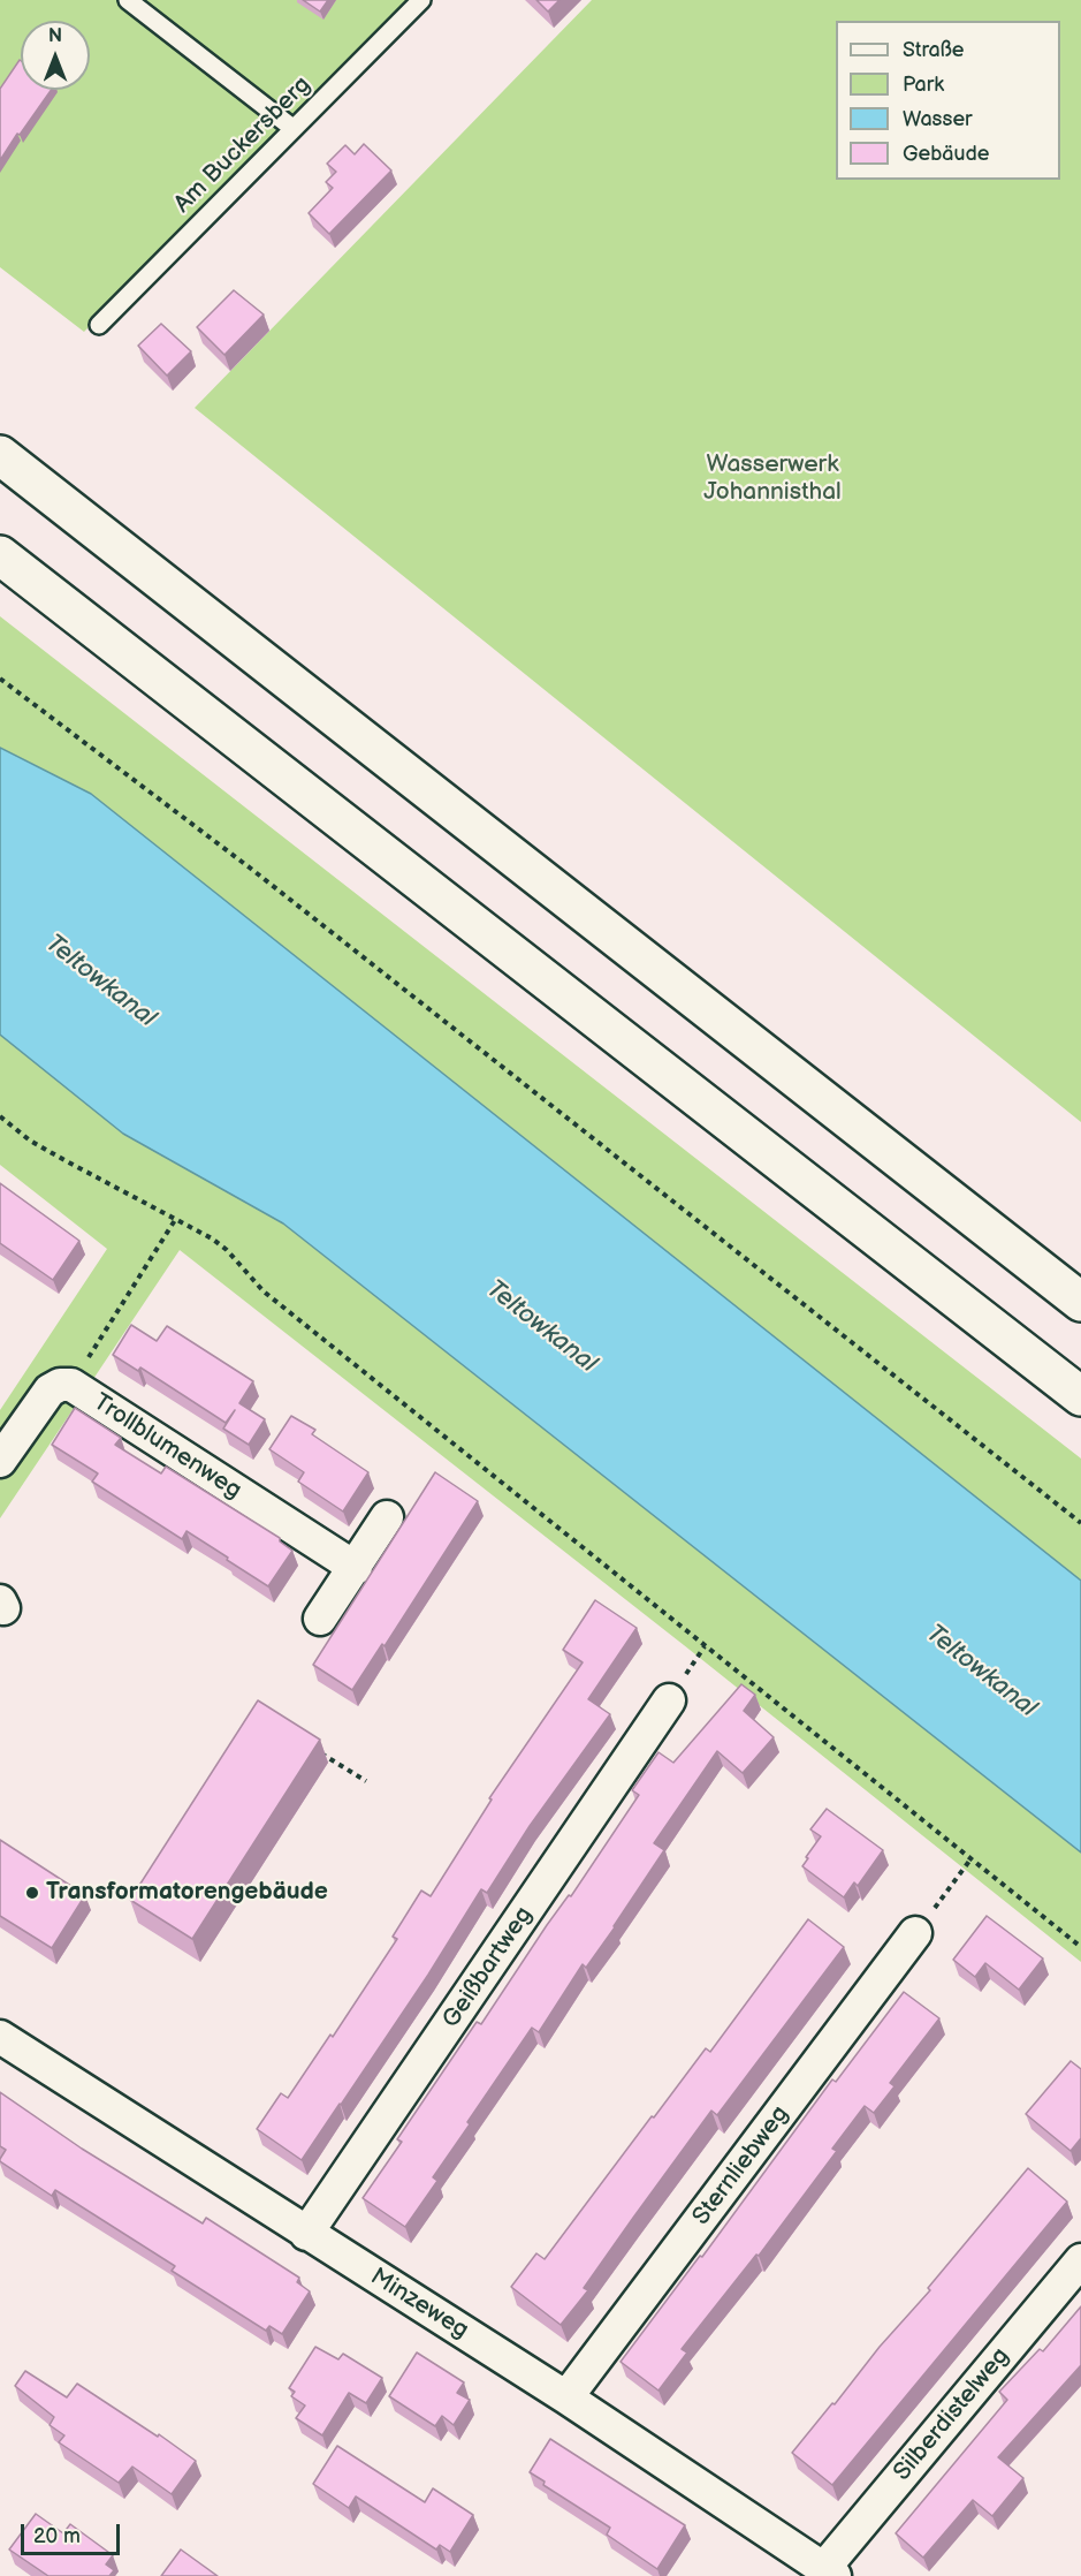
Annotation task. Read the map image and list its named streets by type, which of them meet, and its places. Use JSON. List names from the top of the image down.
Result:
{
  "streets": {
    "street": [
      "Trollblumenweg",
      "Geißbartweg",
      "Sternliebweg",
      "Minzeweg",
      "Silberdistelweg"
    ],
    "lane": ["Am Buckersberg"]
  },
  "crossings": [
    ["Geißbartweg", "Minzeweg"],
    ["Sternliebweg", "Minzeweg"],
    ["Minzeweg", "Silberdistelweg"]
  ],
  "water": ["Teltowkanal"],
  "parks": ["Wasserwerk Johannisthal"],
  "places": ["Transformatorengebäude"],
  "legend": [
    "Straße",
    "Park",
    "Wasser",
    "Gebäude"
  ],
  "scale_bar": "20 m",
  "north": "top"
}
